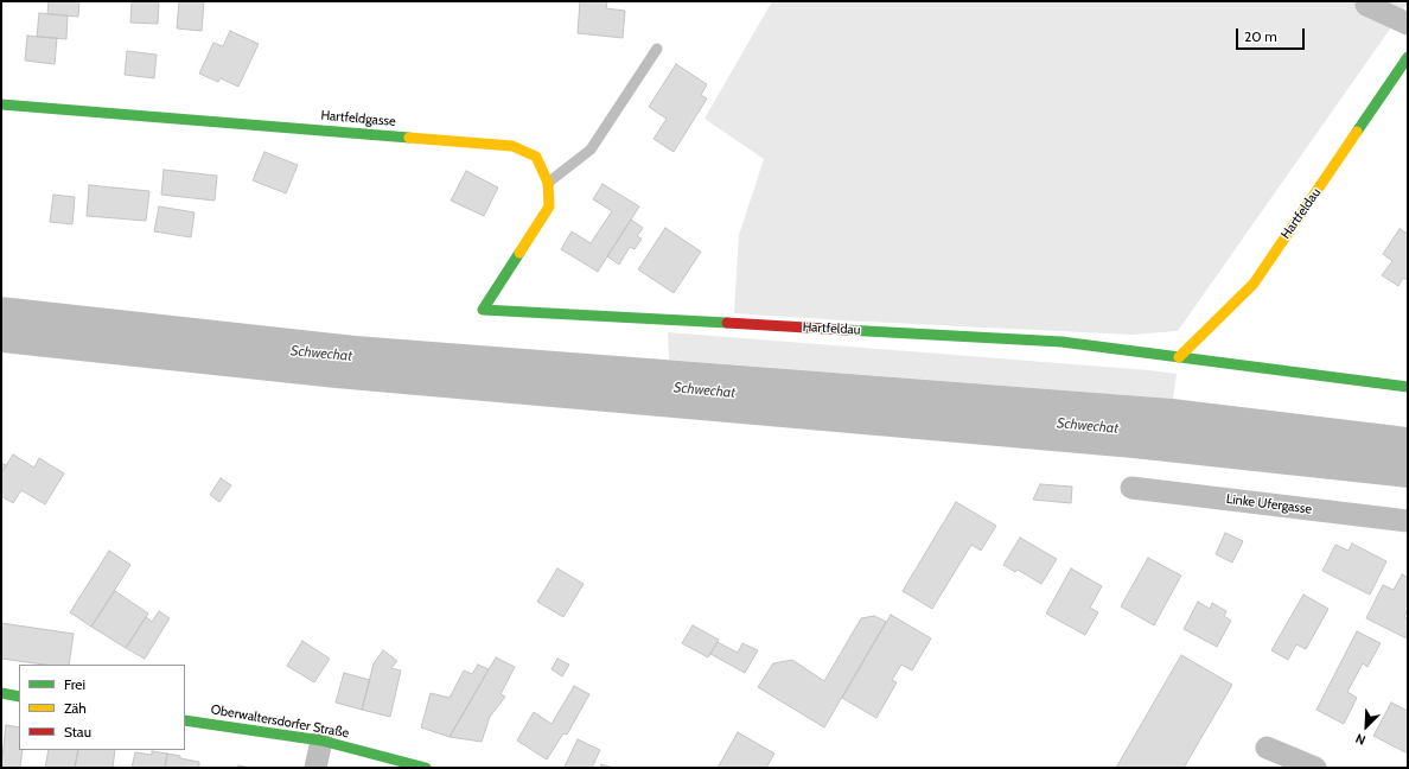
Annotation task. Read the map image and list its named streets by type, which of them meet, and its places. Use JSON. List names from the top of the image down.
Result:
{
  "streets": {
    "street": [
      "Hartfeldgasse",
      "Hartfeldau",
      "Linke Ufergasse",
      "Oberwaltersdorfer Straße"
    ]
  },
  "crossings": [
    ["Hartfeldgasse", "Hartfeldau"]
  ],
  "water": ["Schwechat"],
  "legend": ["Frei", "Zäh", "Stau"],
  "scale_bar": "20 m",
  "north": "bottom left"
}
